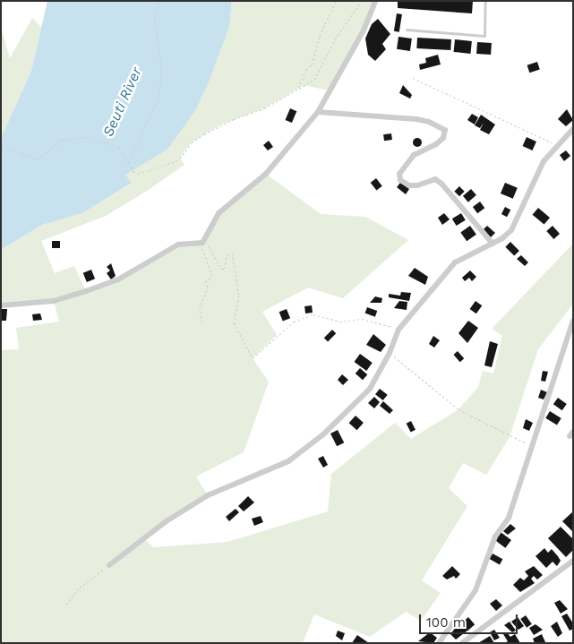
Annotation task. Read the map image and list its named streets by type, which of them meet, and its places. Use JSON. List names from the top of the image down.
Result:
{
  "water": ["Seuti River"],
  "scale_bar": "100 m"
}
